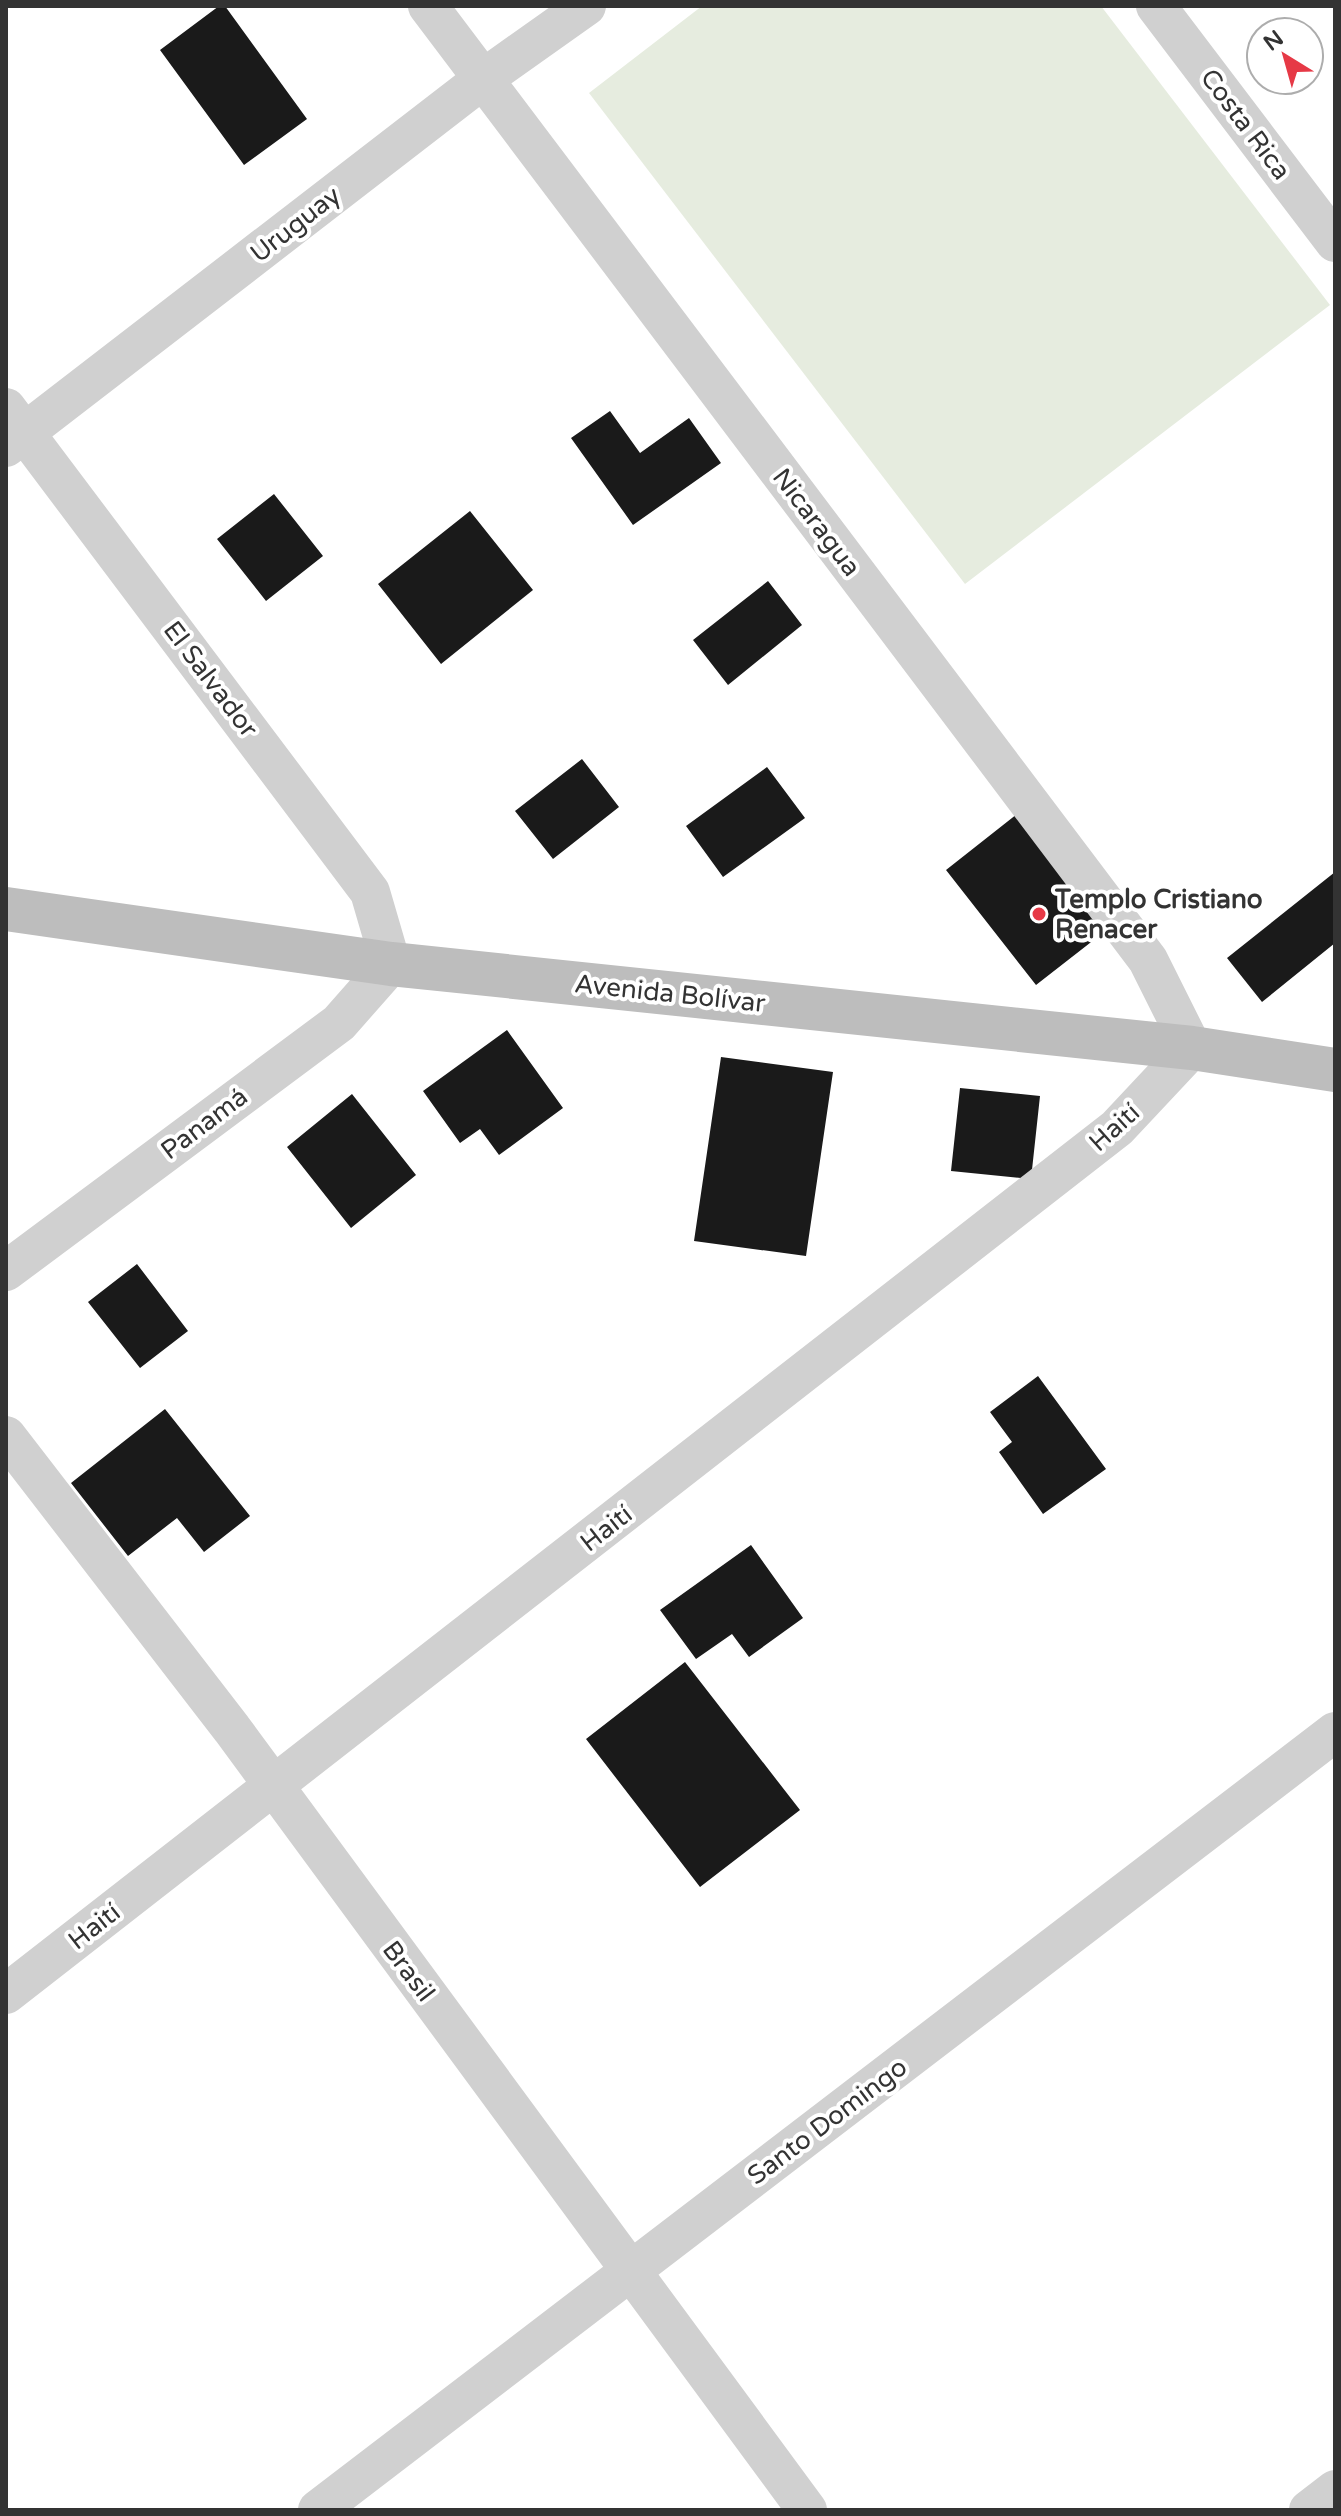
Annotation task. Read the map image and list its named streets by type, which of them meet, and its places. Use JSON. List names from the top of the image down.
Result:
{
  "streets": {
    "main road": ["Avenida Bolívar"],
    "street": [
      "Costa Rica",
      "Uruguay",
      "Nicaragua",
      "El Salvador",
      "Panamá",
      "Haití",
      "Brasil",
      "Santo Domingo"
    ]
  },
  "crossings": [
    ["Uruguay", "Nicaragua"],
    ["Uruguay", "El Salvador"],
    ["Nicaragua", "Avenida Bolívar"],
    ["Nicaragua", "Haití"],
    ["El Salvador", "Avenida Bolívar"],
    ["El Salvador", "Panamá"],
    ["Avenida Bolívar", "Panamá"],
    ["Avenida Bolívar", "Haití"],
    ["Haití", "Brasil"],
    ["Brasil", "Santo Domingo"]
  ],
  "places": ["Templo Cristiano Renacer"],
  "north": "top left"
}
